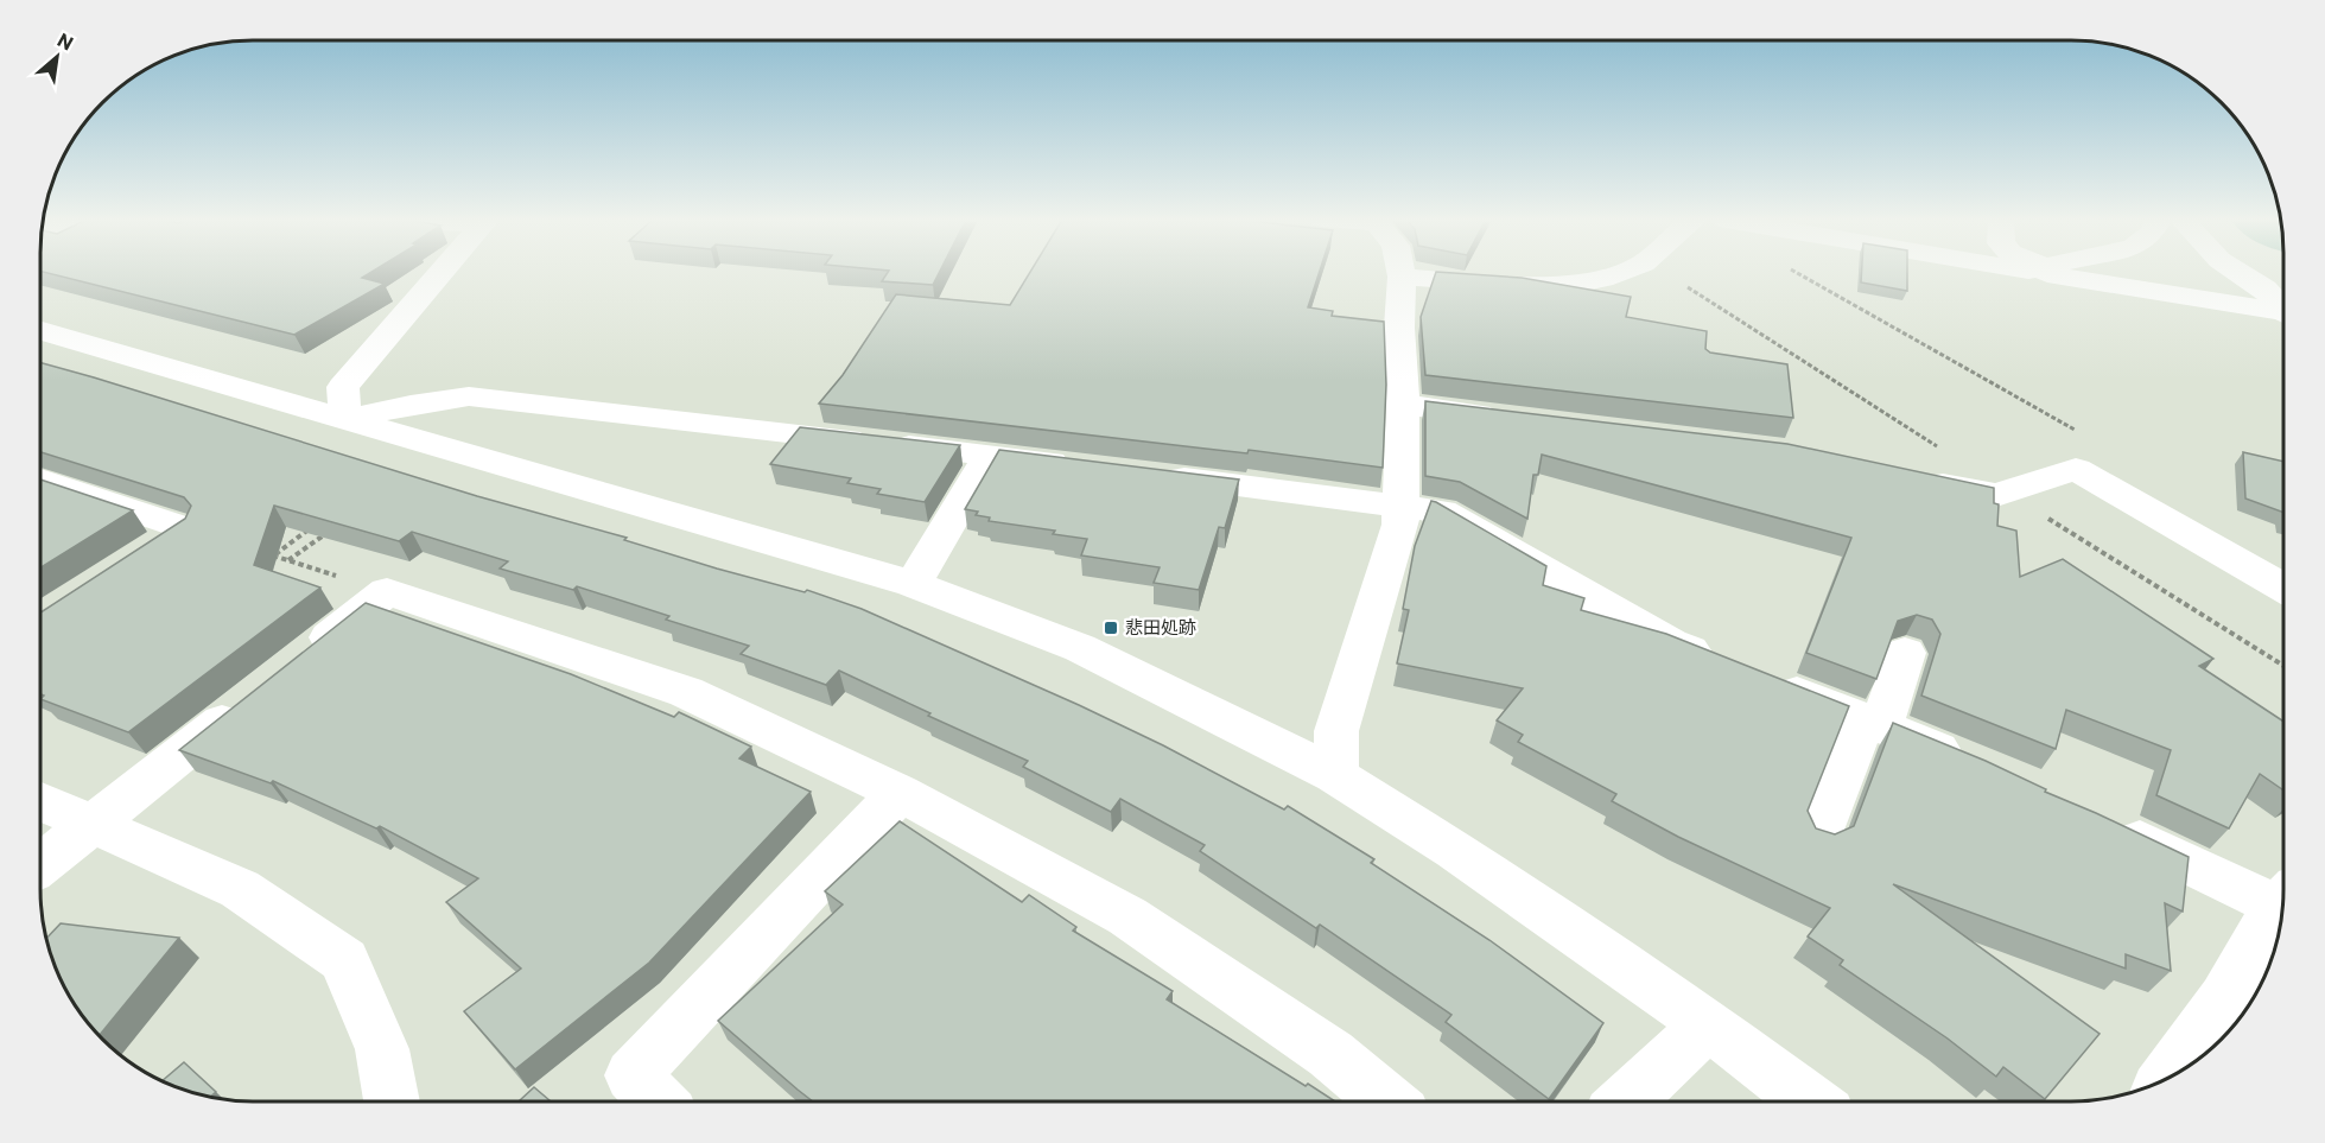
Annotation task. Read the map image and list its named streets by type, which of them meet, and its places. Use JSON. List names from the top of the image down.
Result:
{
  "places": {
    "transit": ["悲田処跡"]
  },
  "north": "top right"
}
